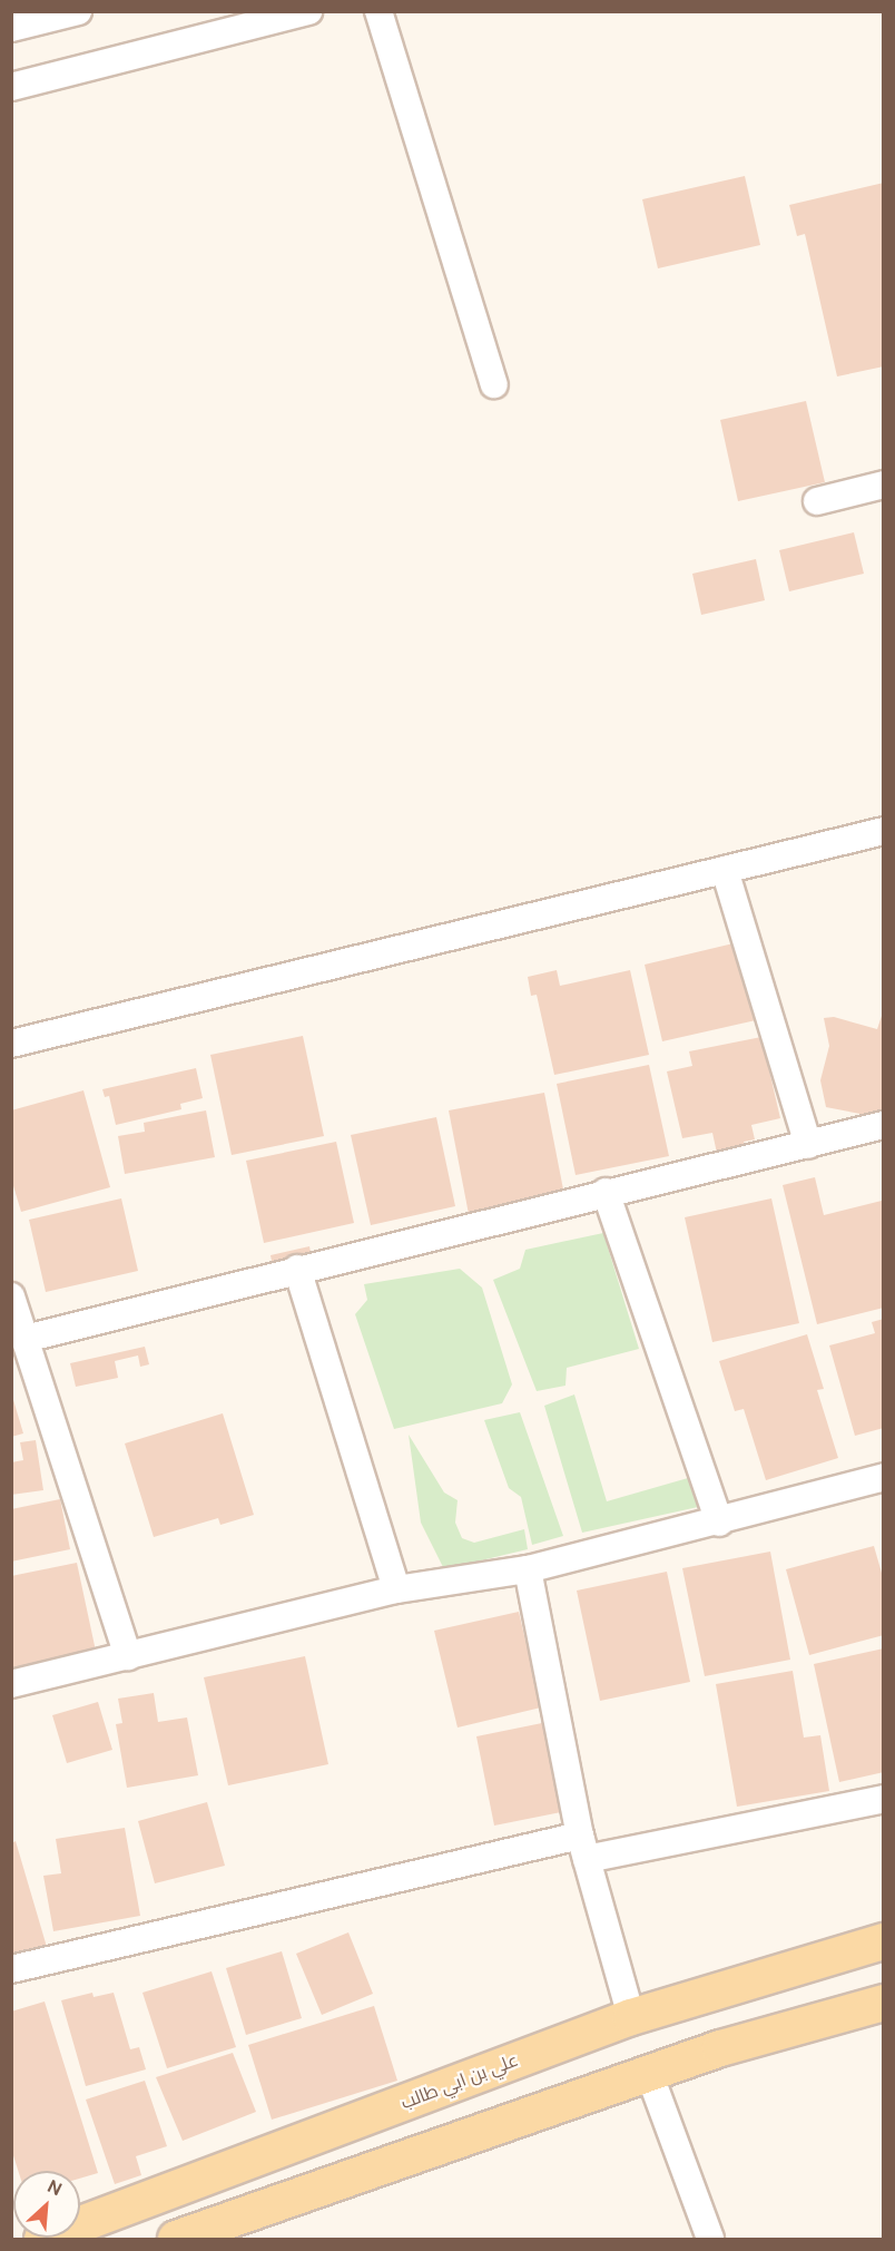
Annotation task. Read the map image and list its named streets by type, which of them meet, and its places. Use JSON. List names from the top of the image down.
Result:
{
  "streets": {
    "main road": ["علي بن ابي طالب"]
  },
  "north": "top right"
}
